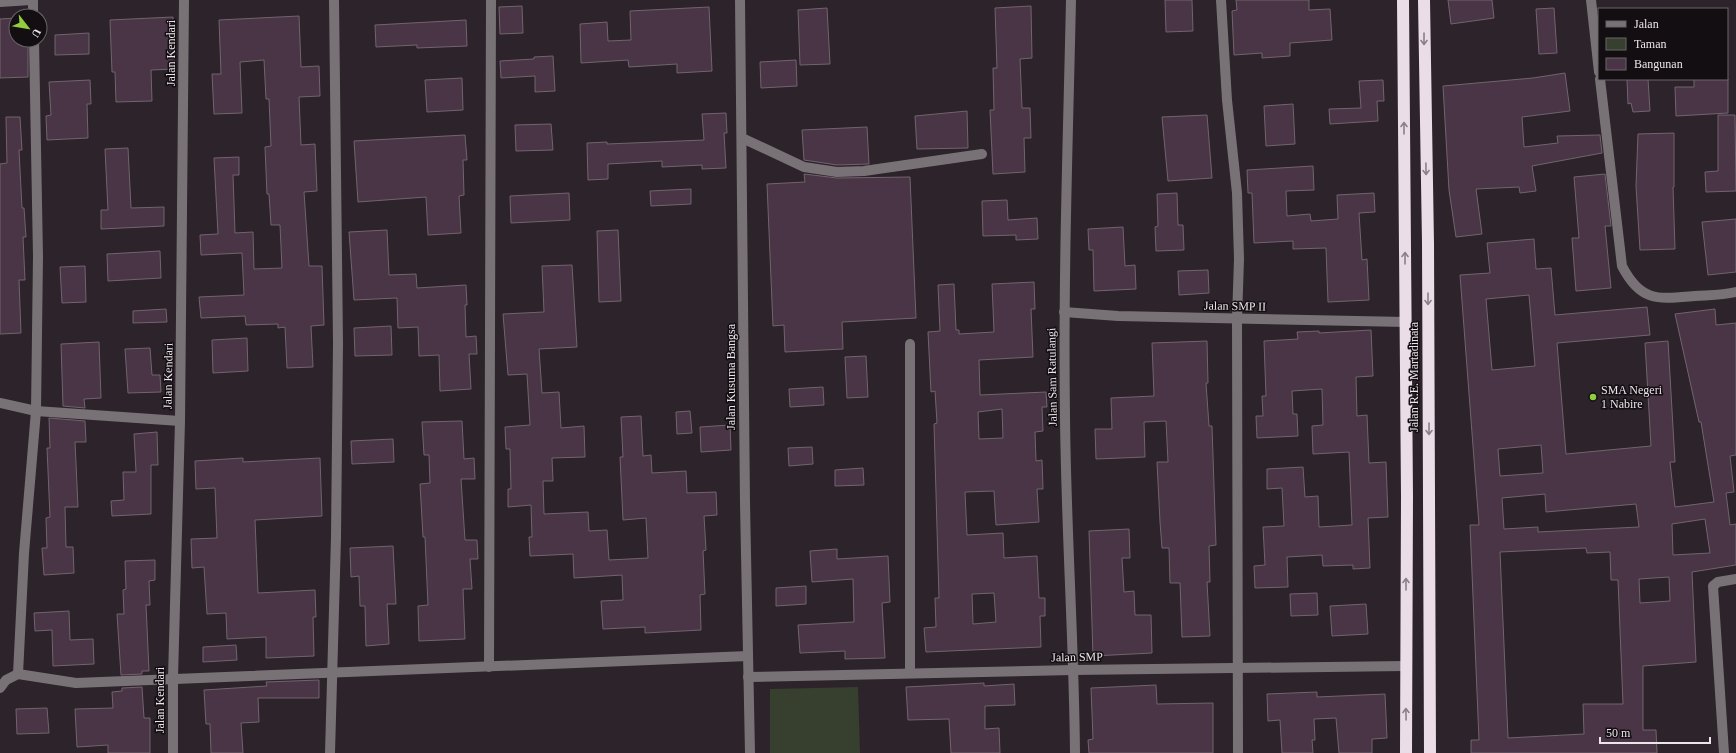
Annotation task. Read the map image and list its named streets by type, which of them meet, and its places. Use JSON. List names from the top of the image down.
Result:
{
  "streets": {
    "highway": ["Jalan R.E. Martadinata"],
    "street": [
      "Jalan Kendari",
      "Jalan SMP II",
      "Jalan Kusuma Bangsa",
      "Jalan Sam Ratulangi",
      "Jalan SMP"
    ]
  },
  "crossings": [
    ["Jalan SMP II", "Jalan Sam Ratulangi"],
    ["Jalan SMP II", "Jalan R.E. Martadinata"],
    ["Jalan Kusuma Bangsa", "Jalan SMP"],
    ["Jalan Sam Ratulangi", "Jalan SMP"],
    ["Jalan R.E. Martadinata", "Jalan SMP"]
  ],
  "places": ["SMA Negeri 1 Nabire"],
  "legend": ["Jalan", "Taman", "Bangunan"],
  "scale_bar": "50 m",
  "north": "bottom right"
}
